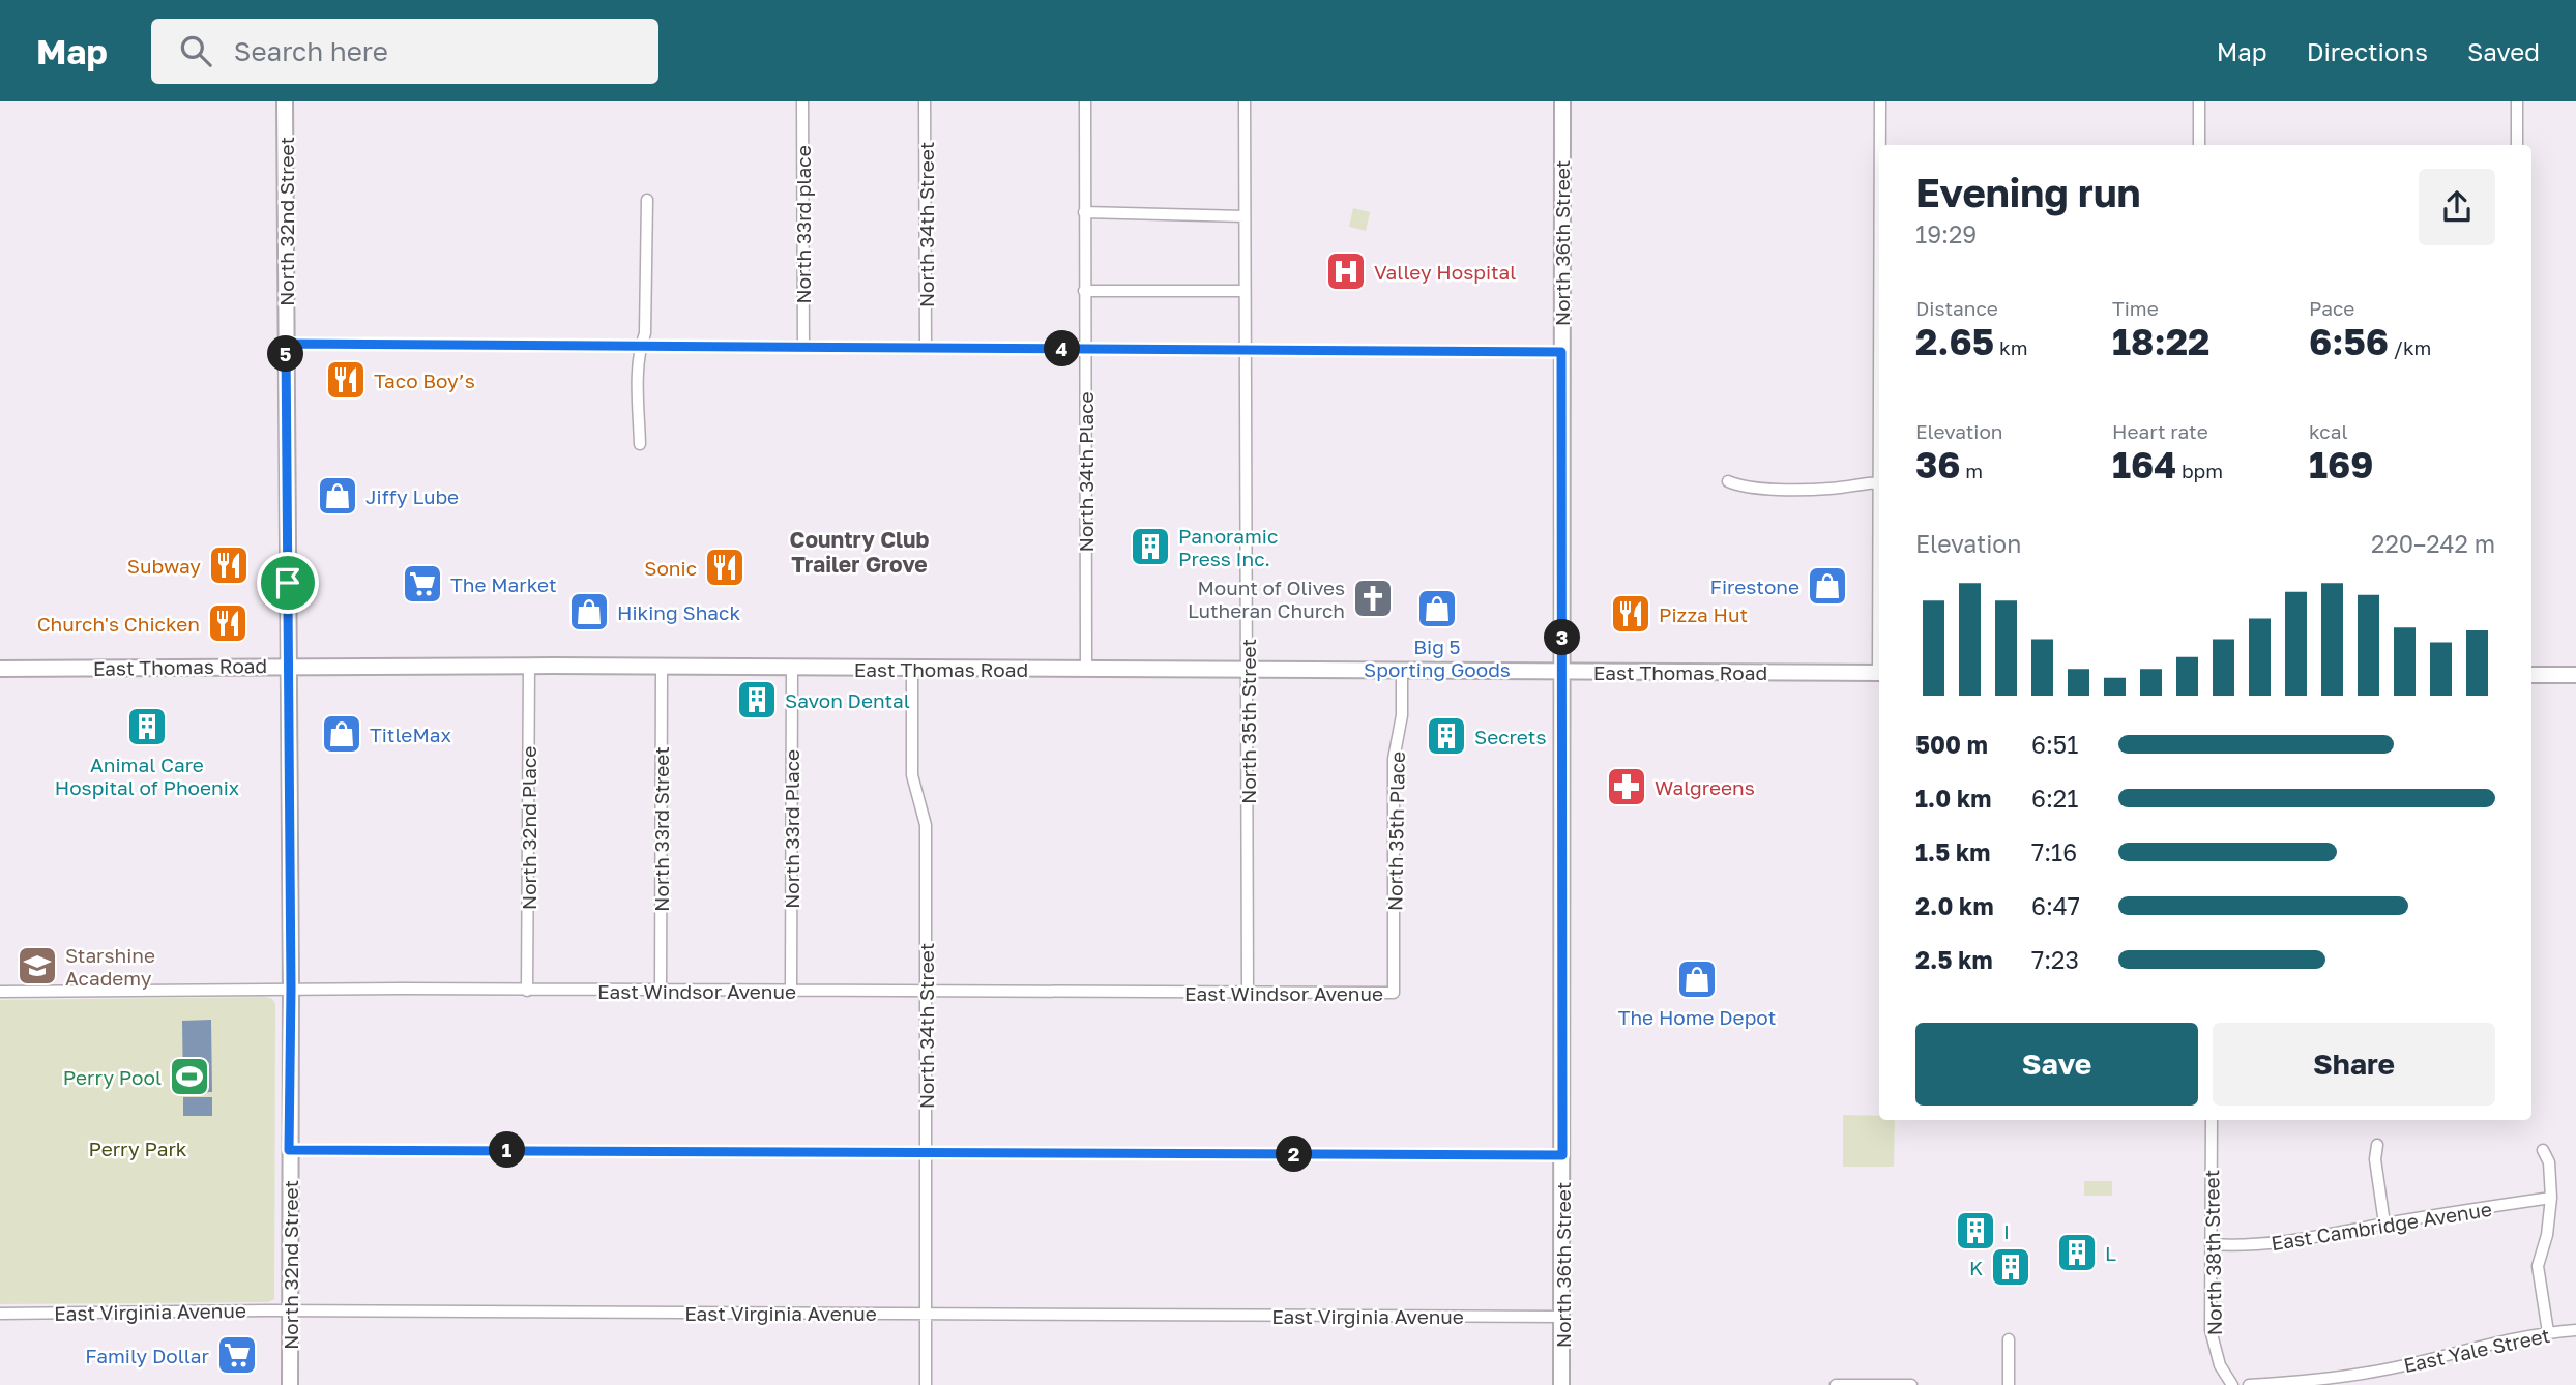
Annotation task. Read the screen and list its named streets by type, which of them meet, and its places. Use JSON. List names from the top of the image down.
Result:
{
  "streets": {
    "main road": ["North 32nd Street", "North 36th Street", "East Thomas Road"],
    "street": [
      "North 33rd place",
      "North 34th Street",
      "North 34th Place",
      "North 35th Street",
      "North 32nd Place",
      "North 33rd Street",
      "North 33rd Place",
      "North 35th Place",
      "East Windsor Avenue",
      "East Cambridge Avenue",
      "North 38th Street",
      "East Virginia Avenue",
      "East Yale Street"
    ]
  },
  "crossings": [
    ["North 32nd Street", "East Thomas Road"],
    ["North 32nd Street", "East Windsor Avenue"],
    ["North 32nd Street", "East Virginia Avenue"],
    ["North 34th Street", "East Thomas Road"],
    ["North 34th Street", "East Windsor Avenue"],
    ["North 34th Street", "East Virginia Avenue"],
    ["North 36th Street", "East Thomas Road"],
    ["North 36th Street", "East Virginia Avenue"],
    ["North 34th Place", "East Thomas Road"],
    ["East Thomas Road", "North 35th Street"],
    ["East Thomas Road", "North 32nd Place"],
    ["East Thomas Road", "North 33rd Street"],
    ["East Thomas Road", "North 33rd Place"],
    ["East Thomas Road", "North 35th Place"],
    ["North 35th Street", "East Windsor Avenue"],
    ["North 32nd Place", "East Windsor Avenue"],
    ["North 33rd Street", "East Windsor Avenue"],
    ["North 33rd Place", "East Windsor Avenue"],
    ["North 35th Place", "East Windsor Avenue"],
    ["East Cambridge Avenue", "North 38th Street"]
  ],
  "districts": ["Country Club Trailer Grove"],
  "parks": ["Perry Park"],
  "places": {
    "hospital": ["Valley Hospital"],
    "restaurant": [
      "Taco Boy’s",
      "Subway",
      "Sonic",
      "Pizza Hut",
      "Church's Chicken"
    ],
    "shop": [
      "Jiffy Lube",
      "Firestone",
      "Big 5 Sporting Goods",
      "Hiking Shack",
      "TitleMax",
      "The Home Depot"
    ],
    "building": [
      "Panoramic Press Inc.",
      "Savon Dental",
      "Animal Care Hospital of Phoenix",
      "Secrets",
      "I",
      "L",
      "K"
    ],
    "supermarket": ["The Market", "Family Dollar"],
    "church": ["Mount of Olives Lutheran Church"],
    "pharmacy": ["Walgreens"],
    "school or university": ["Starshine Academy"],
    "sports": ["Perry Pool"]
  },
  "page": {
    "header": "Map",
    "search": "Search here",
    "nav": ["Map", "Directions", "Saved"],
    "heading": ["Evening run", "19:29"],
    "stats": [
      ["Distance", "2.65 km"],
      ["Time", "18:22"],
      ["Pace", "6:56 /km"],
      ["Elevation", "36 m"],
      ["Heart rate", "164 bpm"],
      ["kcal", "169"]
    ],
    "pins": [
      "4",
      "5",
      "3",
      "1",
      "2"
    ],
    "chart": ["Elevation", "220–242 m"],
    "list": [
      {
        "name": "500 m",
        "note": "6:51"
      },
      {
        "name": "1.0 km",
        "note": "6:21"
      },
      {
        "name": "1.5 km",
        "note": "7:16"
      },
      {
        "name": "2.0 km",
        "note": "6:47"
      },
      {
        "name": "2.5 km",
        "note": "7:23"
      }
    ],
    "buttons": ["Save", "Share"]
  }
}
